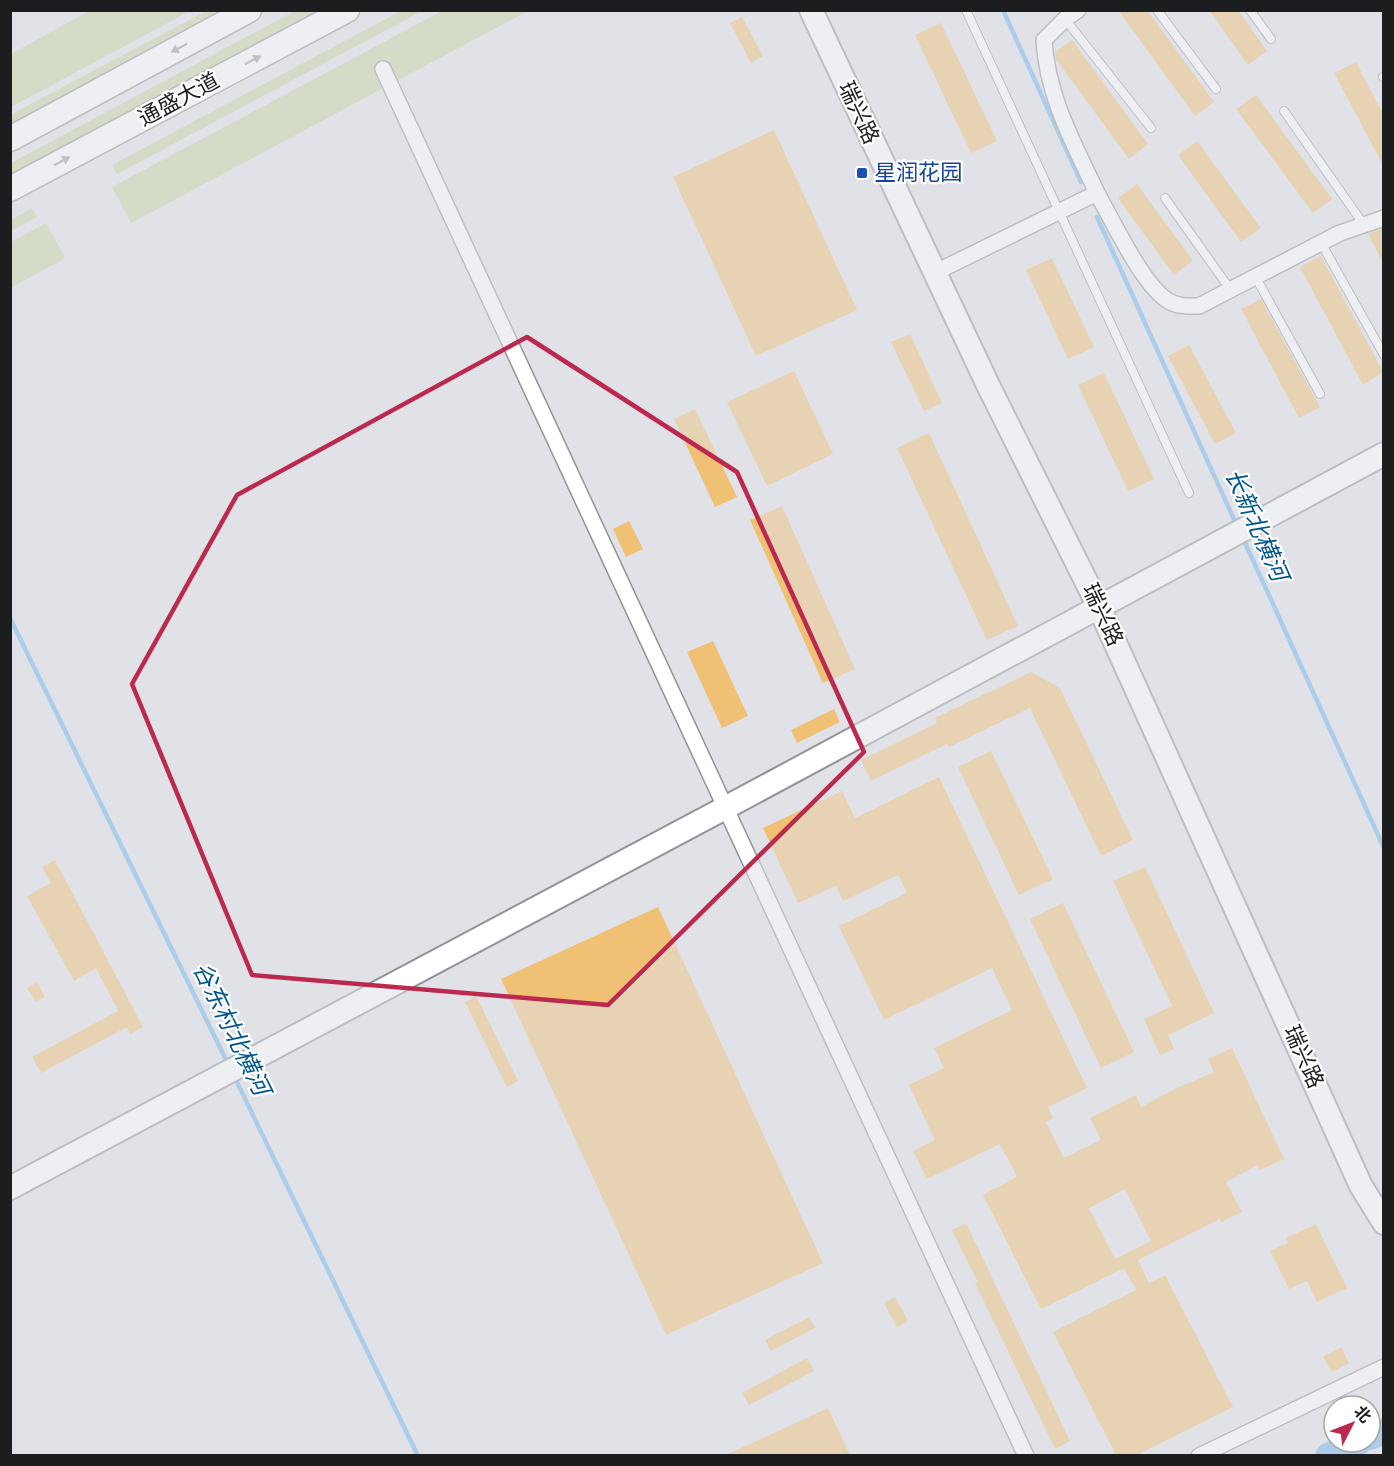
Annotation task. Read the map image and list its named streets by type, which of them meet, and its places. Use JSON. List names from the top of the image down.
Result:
{
  "streets": {
    "main road": ["通盛大道"],
    "street": ["瑞兴路"]
  },
  "water": ["长新北横河", "谷东村北横河"],
  "places": {
    "transit": ["星润花园"]
  },
  "north": "top right"
}
